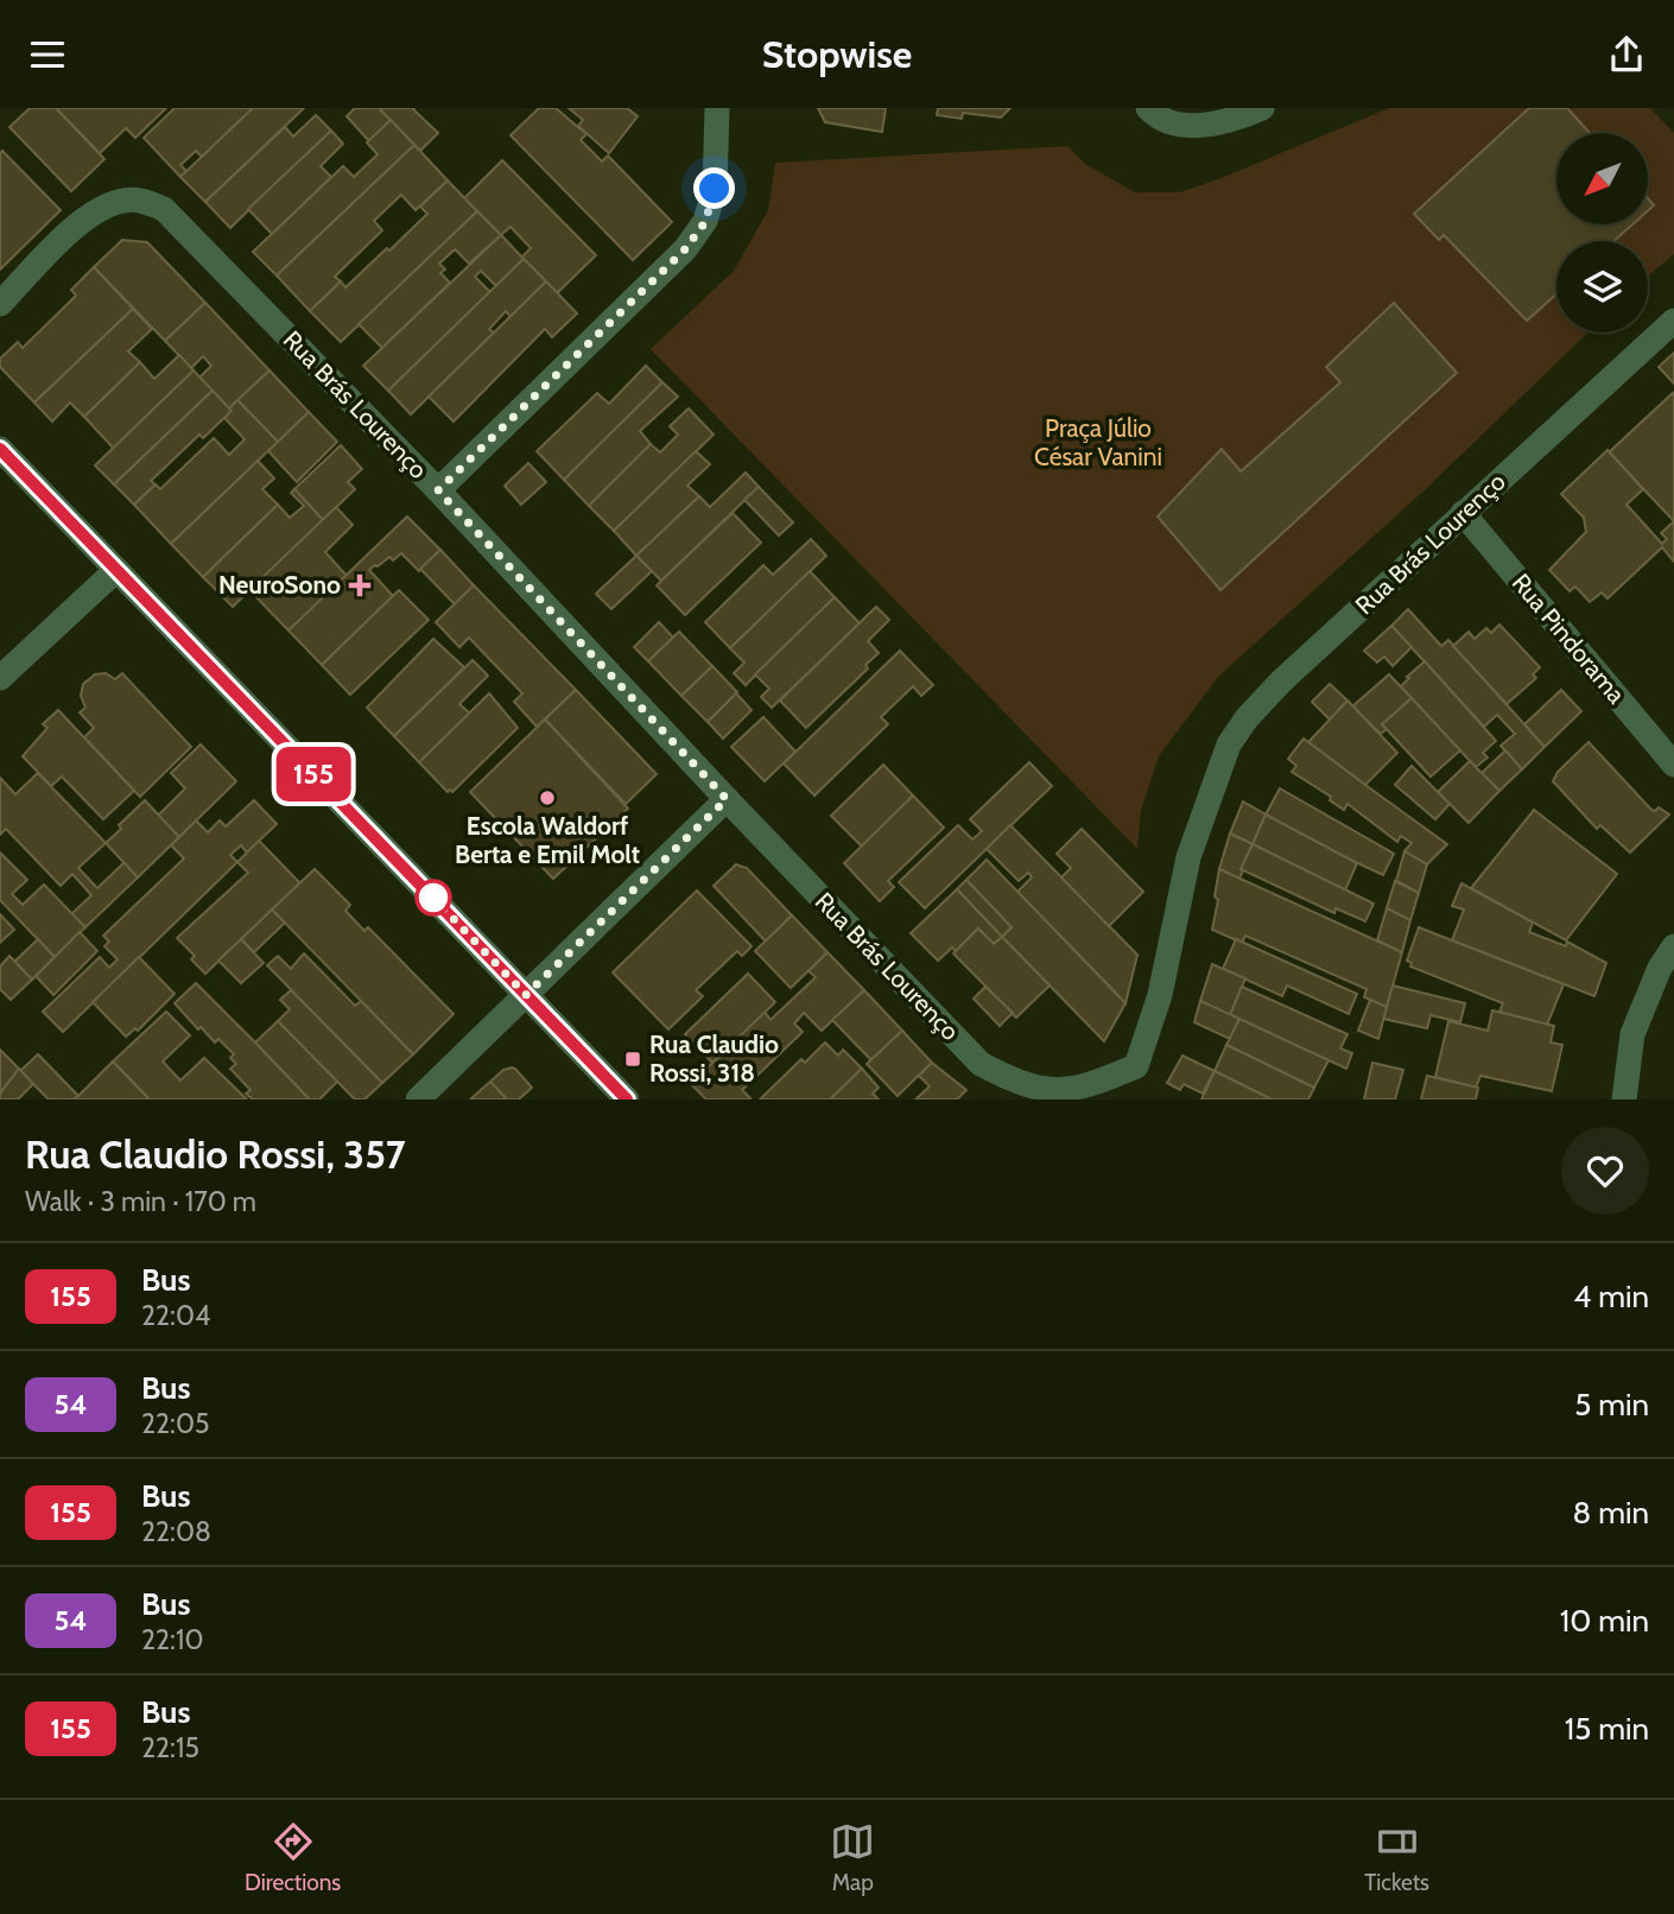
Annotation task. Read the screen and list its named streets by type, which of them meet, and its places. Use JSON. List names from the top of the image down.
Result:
{
  "streets": {
    "street": ["Rua Brás Lourenço", "Rua Pindorama"]
  },
  "crossings": [
    ["Rua Brás Lourenço", "Rua Pindorama"]
  ],
  "parks": ["Praça Júlio César Vanini"],
  "places": {
    "health": ["NeuroSono"],
    "other": ["Escola Waldorf Berta e Emil Molt"],
    "transit": ["Rua Claudio Rossi, 318"]
  },
  "lines": ["bus line 155"],
  "north": "bottom left",
  "page": {
    "header": "Stopwise",
    "on_map": "155",
    "heading": ["Rua Claudio Rossi, 357", "Walk · 3 min · 170 m"],
    "list": [
      {
        "mark": "155",
        "name": "Bus",
        "note": "22:04",
        "value": "4 min"
      },
      {
        "mark": "54",
        "name": "Bus",
        "note": "22:05",
        "value": "5 min"
      },
      {
        "mark": "155",
        "name": "Bus",
        "note": "22:08",
        "value": "8 min"
      },
      {
        "mark": "54",
        "name": "Bus",
        "note": "22:10",
        "value": "10 min"
      },
      {
        "mark": "155",
        "name": "Bus",
        "note": "22:15",
        "value": "15 min"
      }
    ],
    "tabs": ["Directions", "Map", "Tickets"]
  }
}
